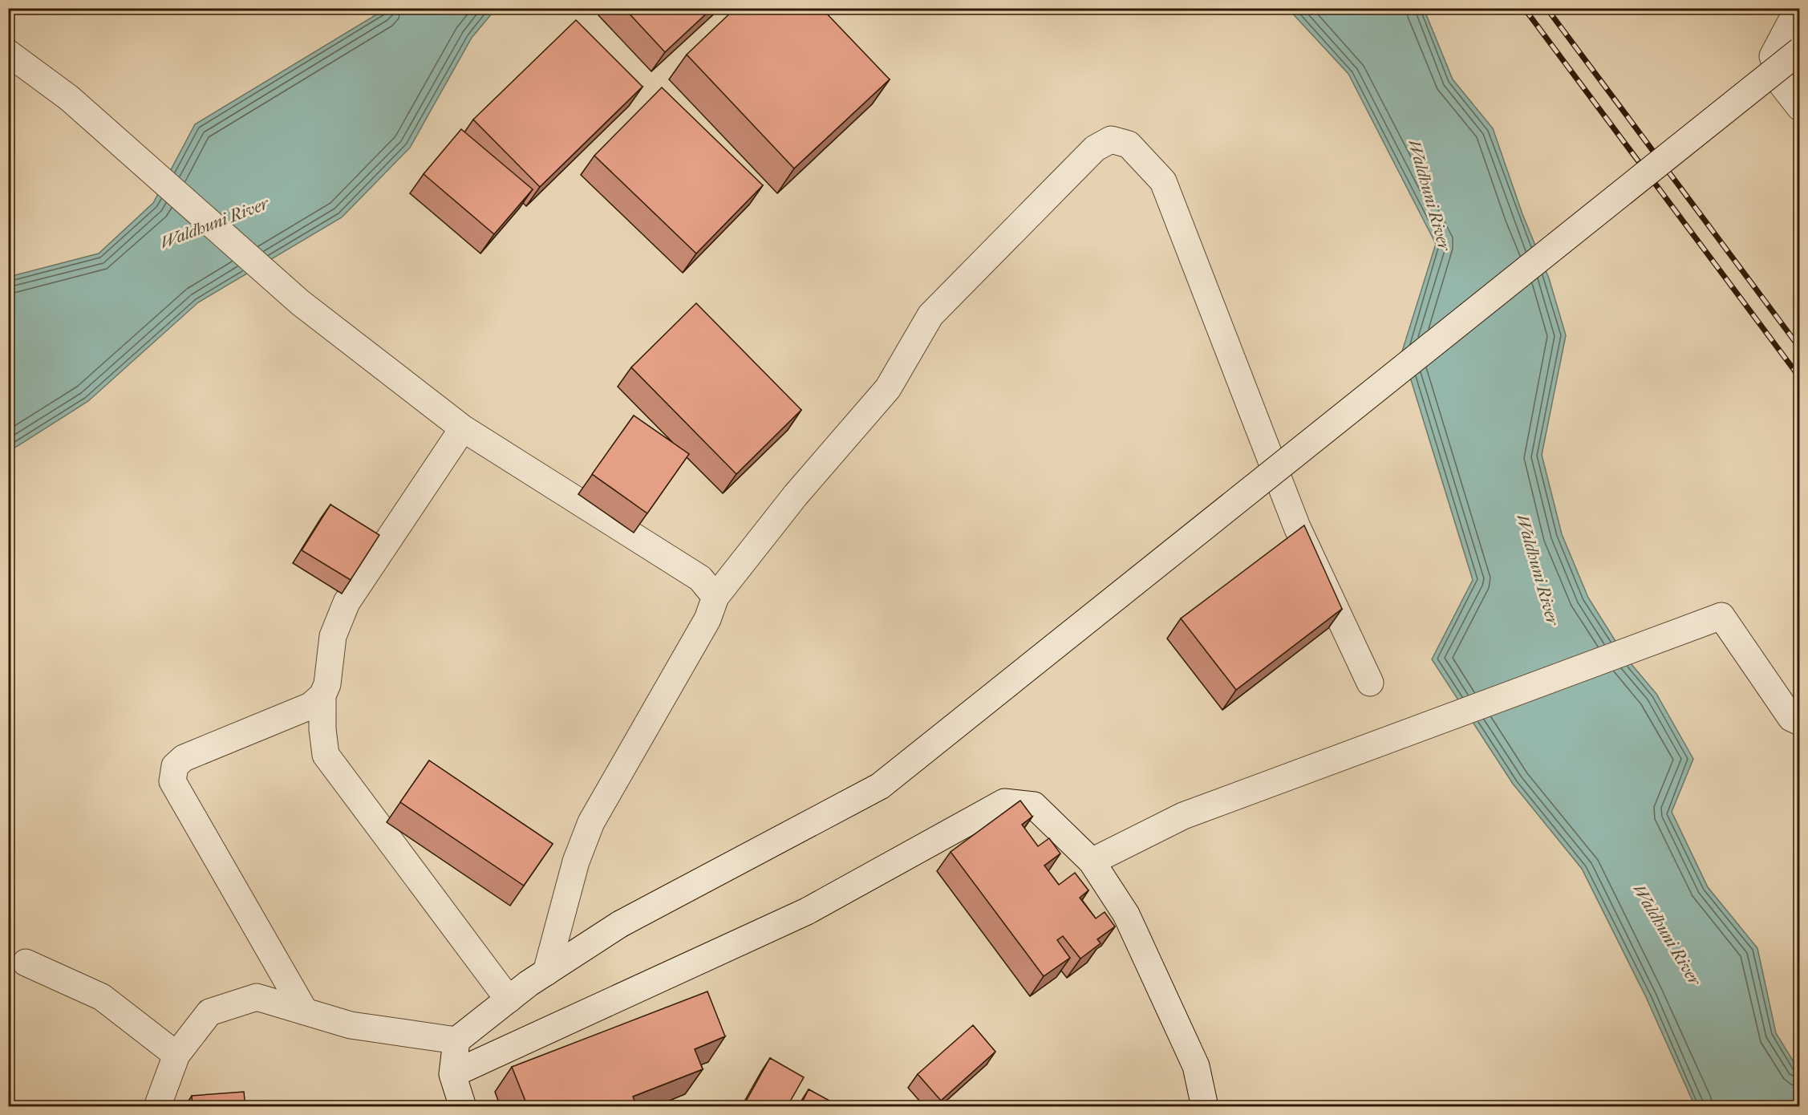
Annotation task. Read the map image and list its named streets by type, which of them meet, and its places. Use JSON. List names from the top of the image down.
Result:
{
  "water": ["Waldhuni River"]
}
